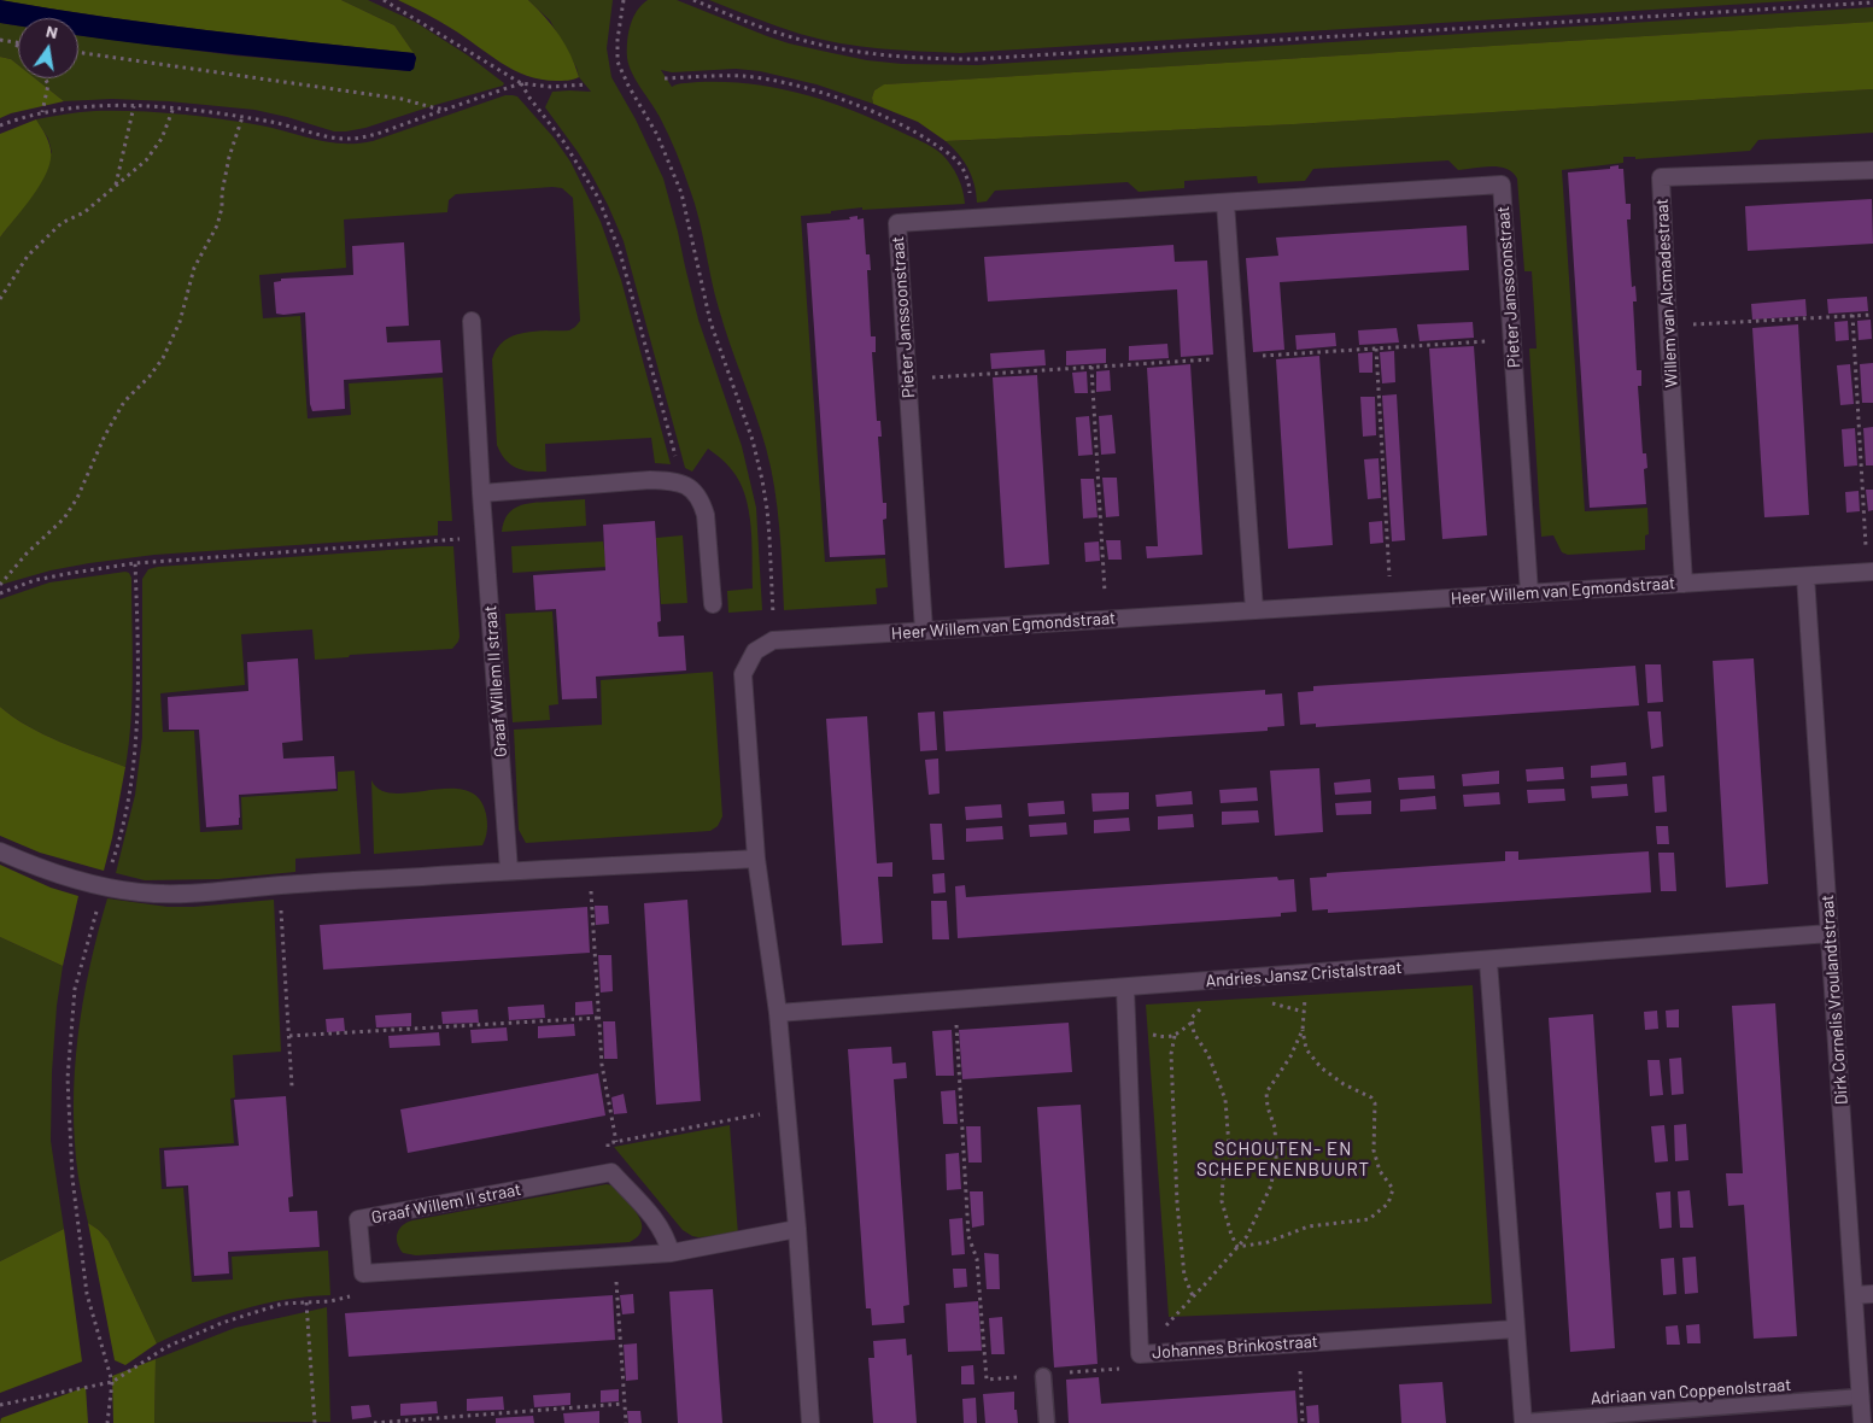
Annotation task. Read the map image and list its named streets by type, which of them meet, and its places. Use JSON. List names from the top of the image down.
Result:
{
  "streets": {
    "street": [
      "Pieter Janssoonstraat",
      "Willem van Alcmadestraat",
      "Heer Willem van Egmondstraat",
      "Graaf Willem II straat",
      "Andries Jansz Cristalstraat",
      "Dirk Cornelis Vroulandtstraat",
      "Johannes Brinkostraat"
    ],
    "lane": ["Adriaan van Coppenolstraat"]
  },
  "crossings": [
    ["Pieter Janssoonstraat", "Heer Willem van Egmondstraat"],
    ["Willem van Alcmadestraat", "Heer Willem van Egmondstraat"],
    ["Heer Willem van Egmondstraat", "Dirk Cornelis Vroulandtstraat"],
    ["Andries Jansz Cristalstraat", "Dirk Cornelis Vroulandtstraat"],
    ["Andries Jansz Cristalstraat", "Johannes Brinkostraat"],
    ["Dirk Cornelis Vroulandtstraat", "Adriaan van Coppenolstraat"]
  ],
  "districts": ["SCHOUTEN- EN SCHEPENENBUURT"],
  "north": "top"
}
